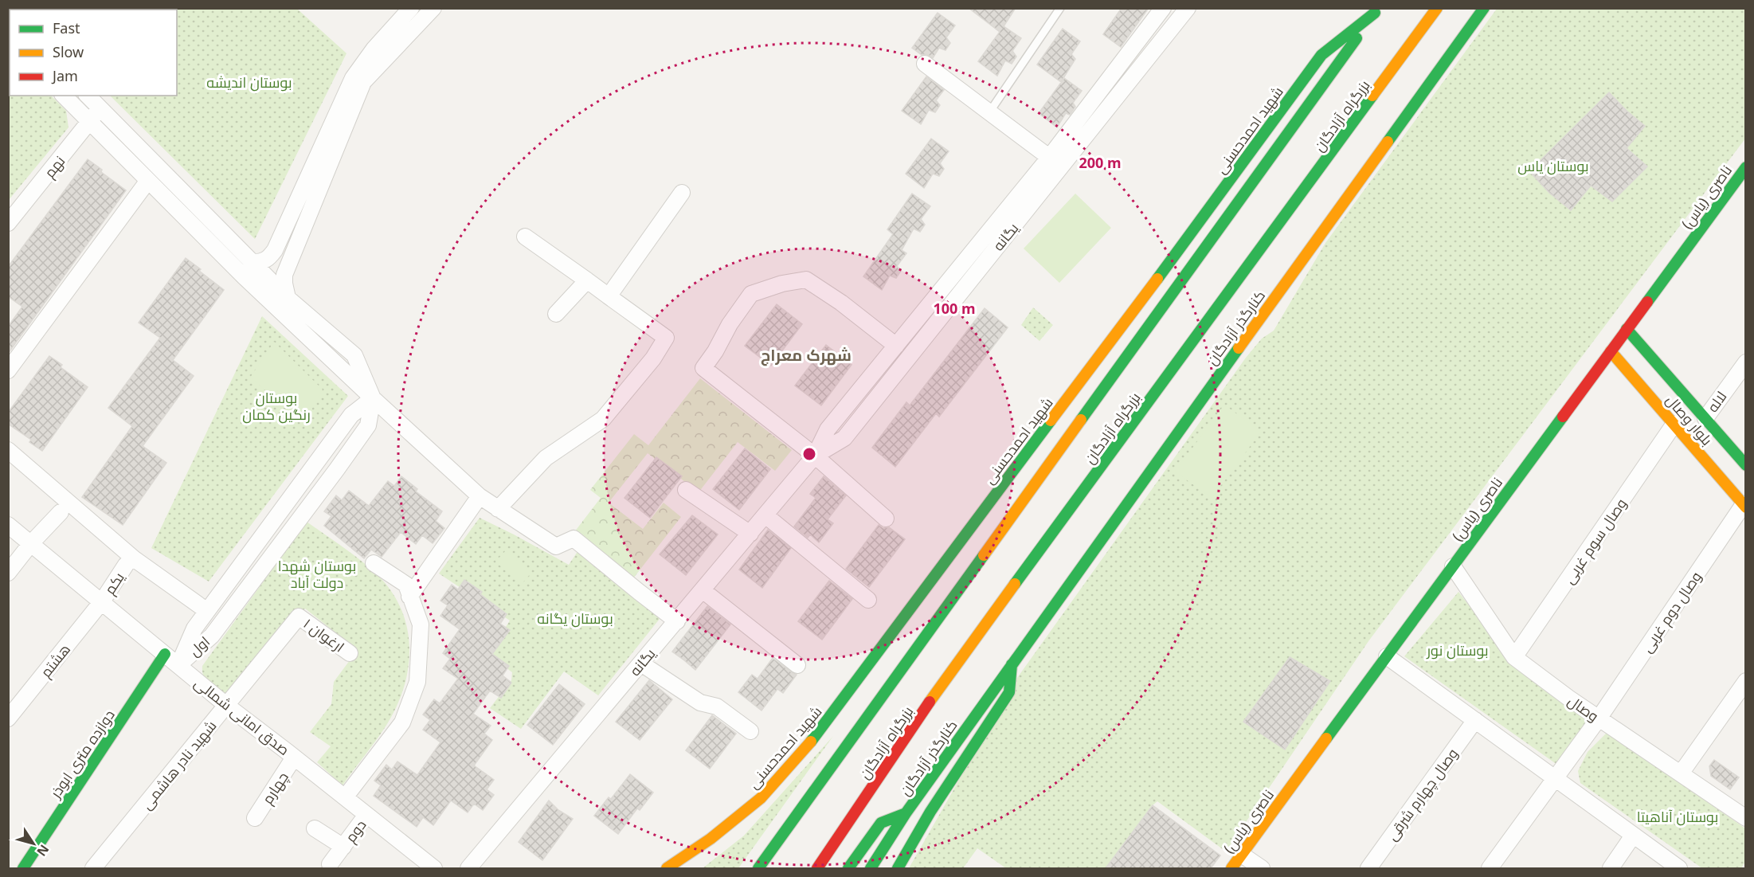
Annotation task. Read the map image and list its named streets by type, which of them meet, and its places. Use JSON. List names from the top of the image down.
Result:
{
  "streets": {
    "main road": [
      "بزرگراه آزادگان",
      "شهید احمدحسنی",
      "ناصری (یاس)",
      "کنارگذر آزادگان",
      "بلوار وصال",
      "دوازده متری ابوذر"
    ],
    "street": [
      "نهم",
      "یگانه",
      "لاله",
      "وصال سوم غربی",
      "یکم",
      "وصال دوم غربی",
      "ارغوان ۱",
      "اول",
      "هشتم",
      "وصال",
      "صدق امانی شمالی",
      "شهید نادر هاشمی",
      "چهارم",
      "وصال چهارم شرقی",
      "دوم"
    ]
  },
  "crossings": [
    ["بزرگراه آزادگان", "شهید احمدحسنی"],
    ["ناصری (یاس)", "بلوار وصال"],
    ["ناصری (یاس)", "وصال"],
    ["لاله", "بلوار وصال"],
    ["بلوار وصال", "وصال سوم غربی"],
    ["بلوار وصال", "وصال دوم غربی"],
    ["وصال سوم غربی", "وصال"],
    ["یکم", "هشتم"],
    ["یکم", "صدق امانی شمالی"],
    ["وصال دوم غربی", "وصال"],
    ["ارغوان ۱", "شهید نادر هاشمی"],
    ["اول", "صدق امانی شمالی"],
    ["هشتم", "صدق امانی شمالی"],
    ["صدق امانی شمالی", "دوازده متری ابوذر"],
    ["صدق امانی شمالی", "شهید نادر هاشمی"],
    ["صدق امانی شمالی", "چهارم"],
    ["صدق امانی شمالی", "دوم"]
  ],
  "districts": ["شهرک معراج"],
  "parks": [
    "بوستان اندیشه",
    "بوستان یاس",
    "بوستان رنگین کمان",
    "بوستان شهدا دولت آباد",
    "بوستان یگانه",
    "بوستان نور",
    "بوستان آناهیتا"
  ],
  "legend": ["Fast", "Slow", "Jam"],
  "north": "bottom right",
  "rings": ["200 m", "100 m"]
}
